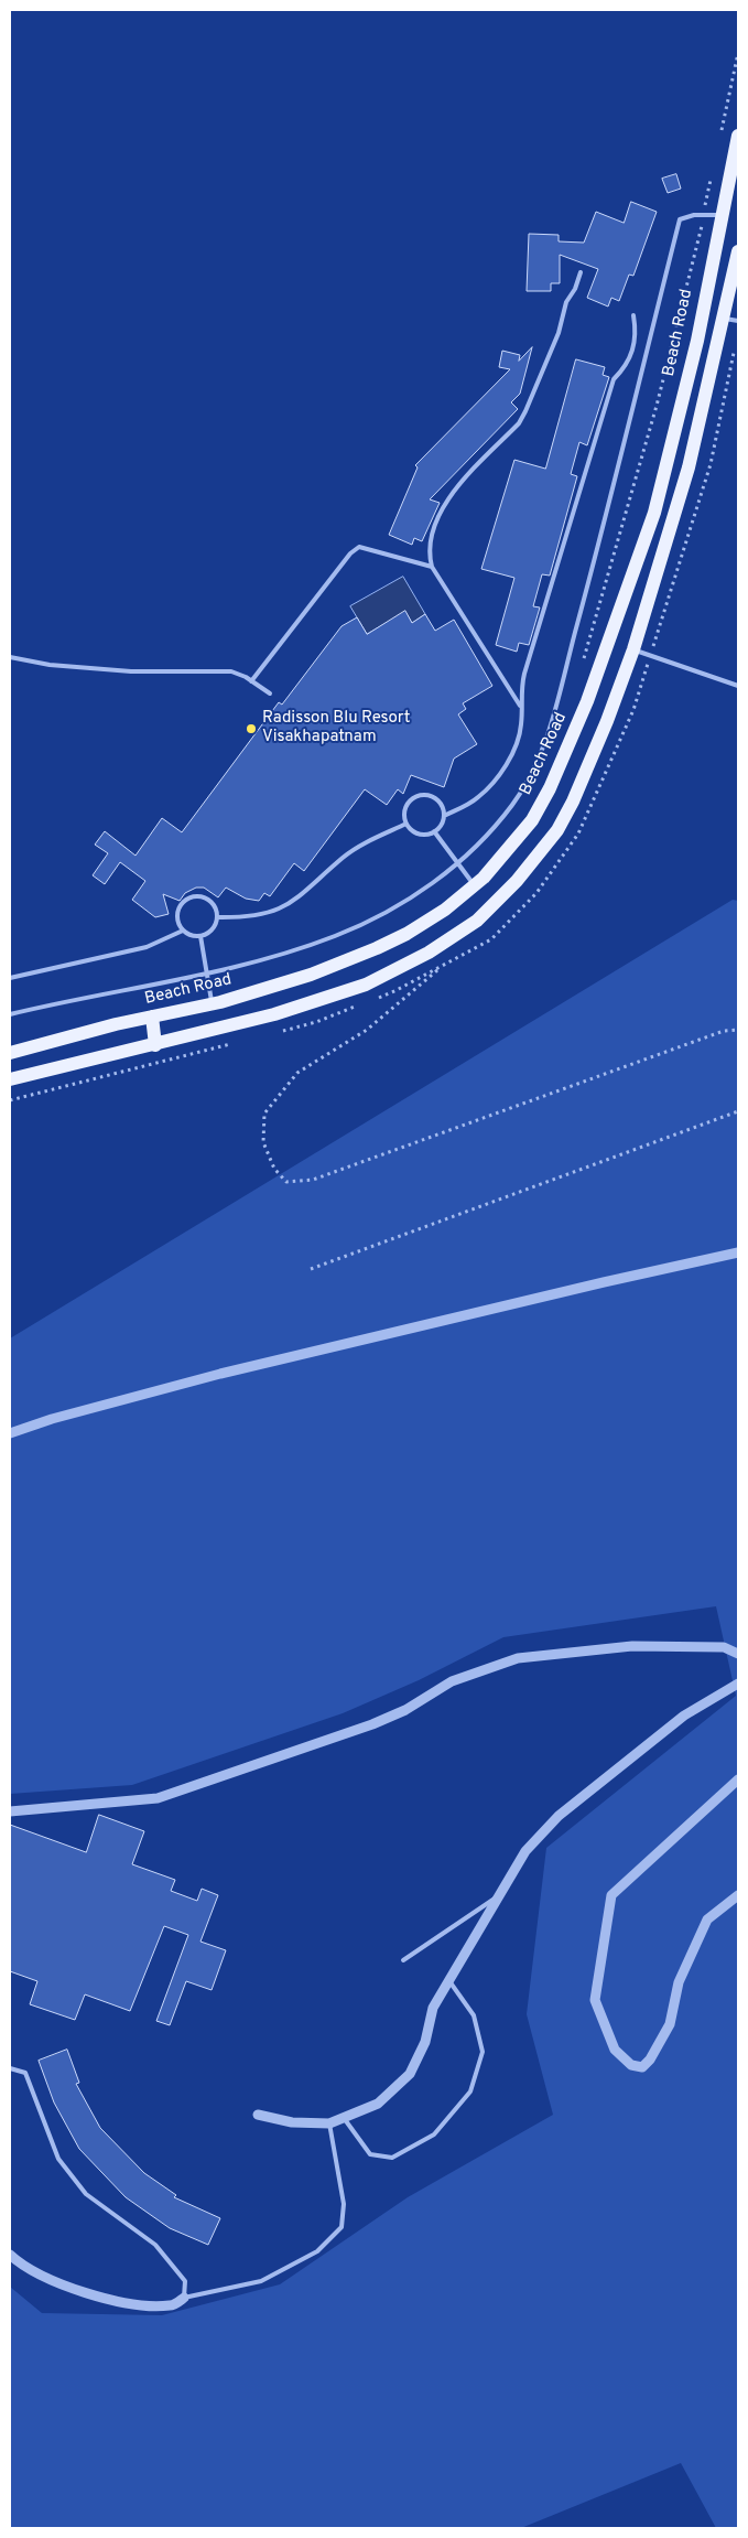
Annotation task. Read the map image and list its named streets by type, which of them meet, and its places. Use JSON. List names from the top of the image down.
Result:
{
  "streets": {
    "main road": ["Beach Road"]
  },
  "places": ["Radisson Blu Resort Visakhapatnam"]
}
